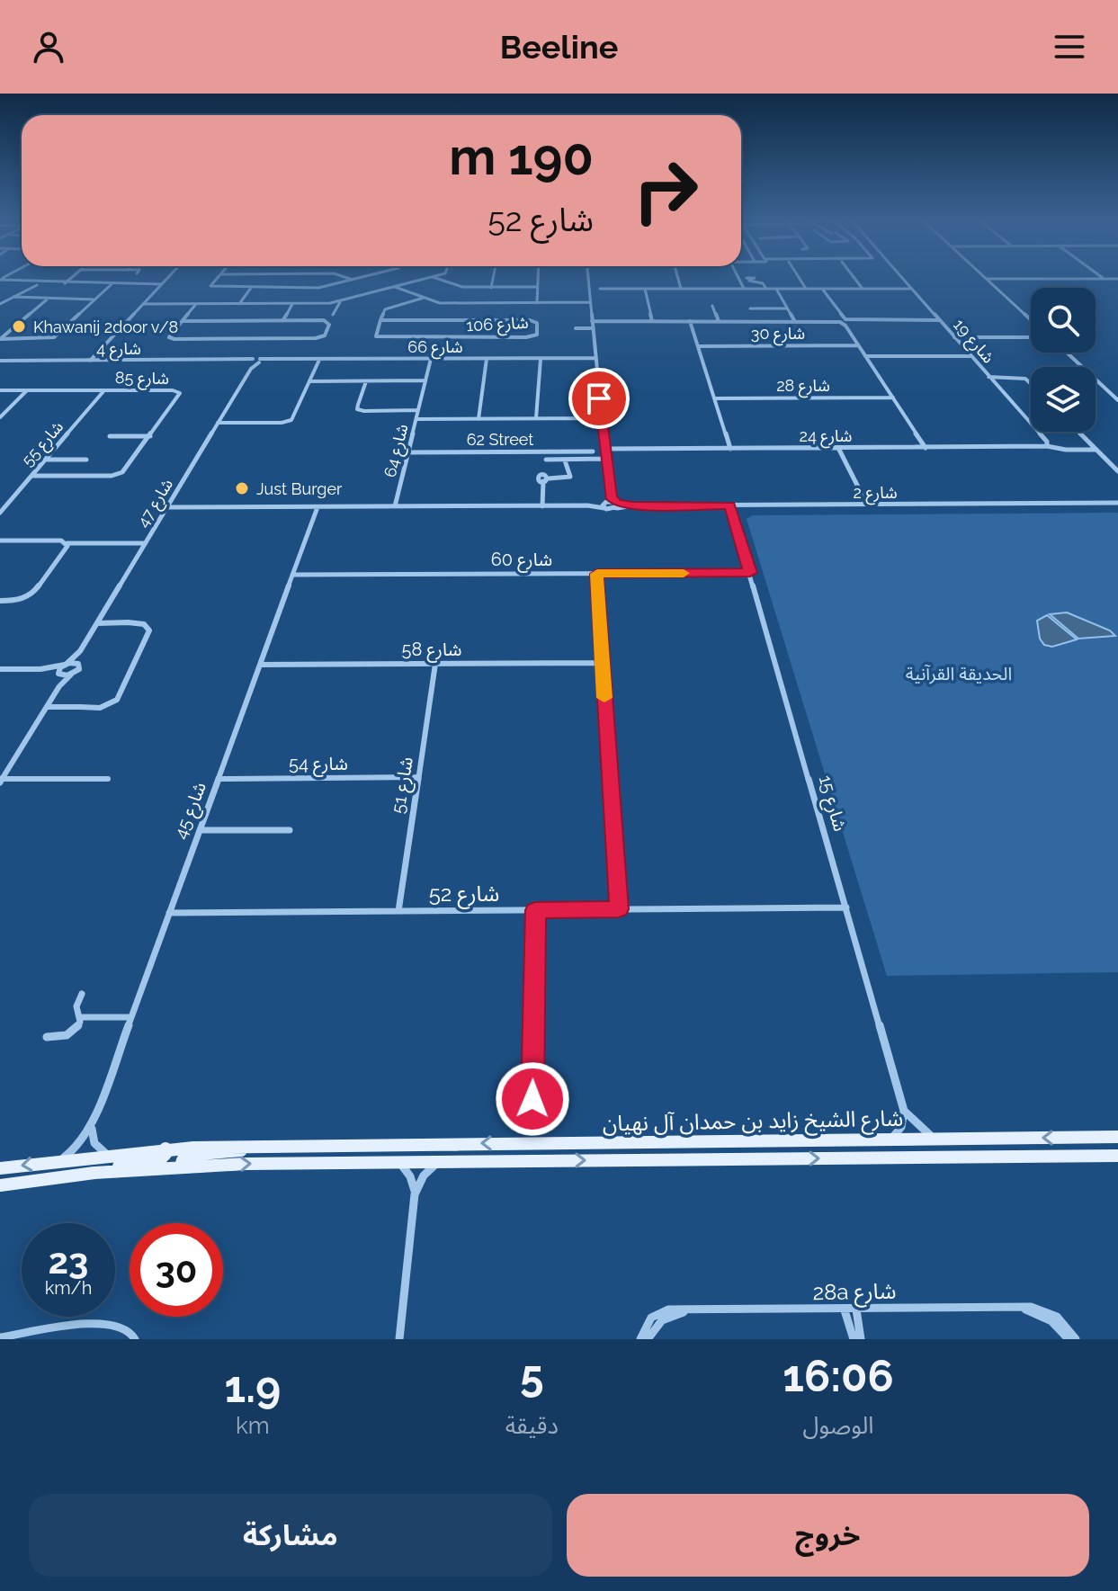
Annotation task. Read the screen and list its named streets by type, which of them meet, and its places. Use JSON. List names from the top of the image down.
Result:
{
  "streets": {
    "main road": ["شارع الشيخ زايد بن حمدان آل نهيان"],
    "street": [
      "شارع 106",
      "شارع 30",
      "شارع 19",
      "شارع 66",
      "شارع 4",
      "شارع 85",
      "شارع 28",
      "شارع 24",
      "62 Street",
      "شارع 55",
      "شارع 64",
      "شارع 2",
      "شارع 47",
      "شارع 60",
      "شارع 58",
      "شارع 54",
      "شارع 51",
      "شارع 15",
      "شارع 45",
      "شارع 52",
      "28a شارع"
    ]
  },
  "crossings": [
    ["شارع 19", "شارع 24"],
    ["شارع 66", "شارع 4"],
    ["شارع 66", "شارع 47"],
    ["شارع 4", "شارع 47"],
    ["شارع 85", "شارع 55"],
    ["62 Street", "شارع 64"],
    ["شارع 2", "شارع 15"],
    ["شارع 60", "شارع 15"],
    ["شارع 60", "شارع 45"],
    ["شارع 58", "شارع 51"],
    ["شارع 58", "شارع 45"],
    ["شارع 54", "شارع 51"],
    ["شارع 54", "شارع 45"],
    ["شارع 51", "شارع 52"],
    ["شارع 15", "شارع 52"],
    ["شارع 45", "شارع 52"],
    ["شارع 45", "شارع الشيخ زايد بن حمدان آل نهيان"]
  ],
  "parks": ["الحديقة القرآنية"],
  "places": ["Khawanij 2door v/8", "Just Burger"],
  "page": {
    "header": "Beeline",
    "turn": ["190 m", "شارع 52"],
    "speed": "23 km/h",
    "limit": "30",
    "eta": [
      "16:06",
      "الوصول",
      "5",
      "دقيقة",
      "1.9",
      "km"
    ],
    "buttons": ["خروج", "مشاركة"]
  }
}
